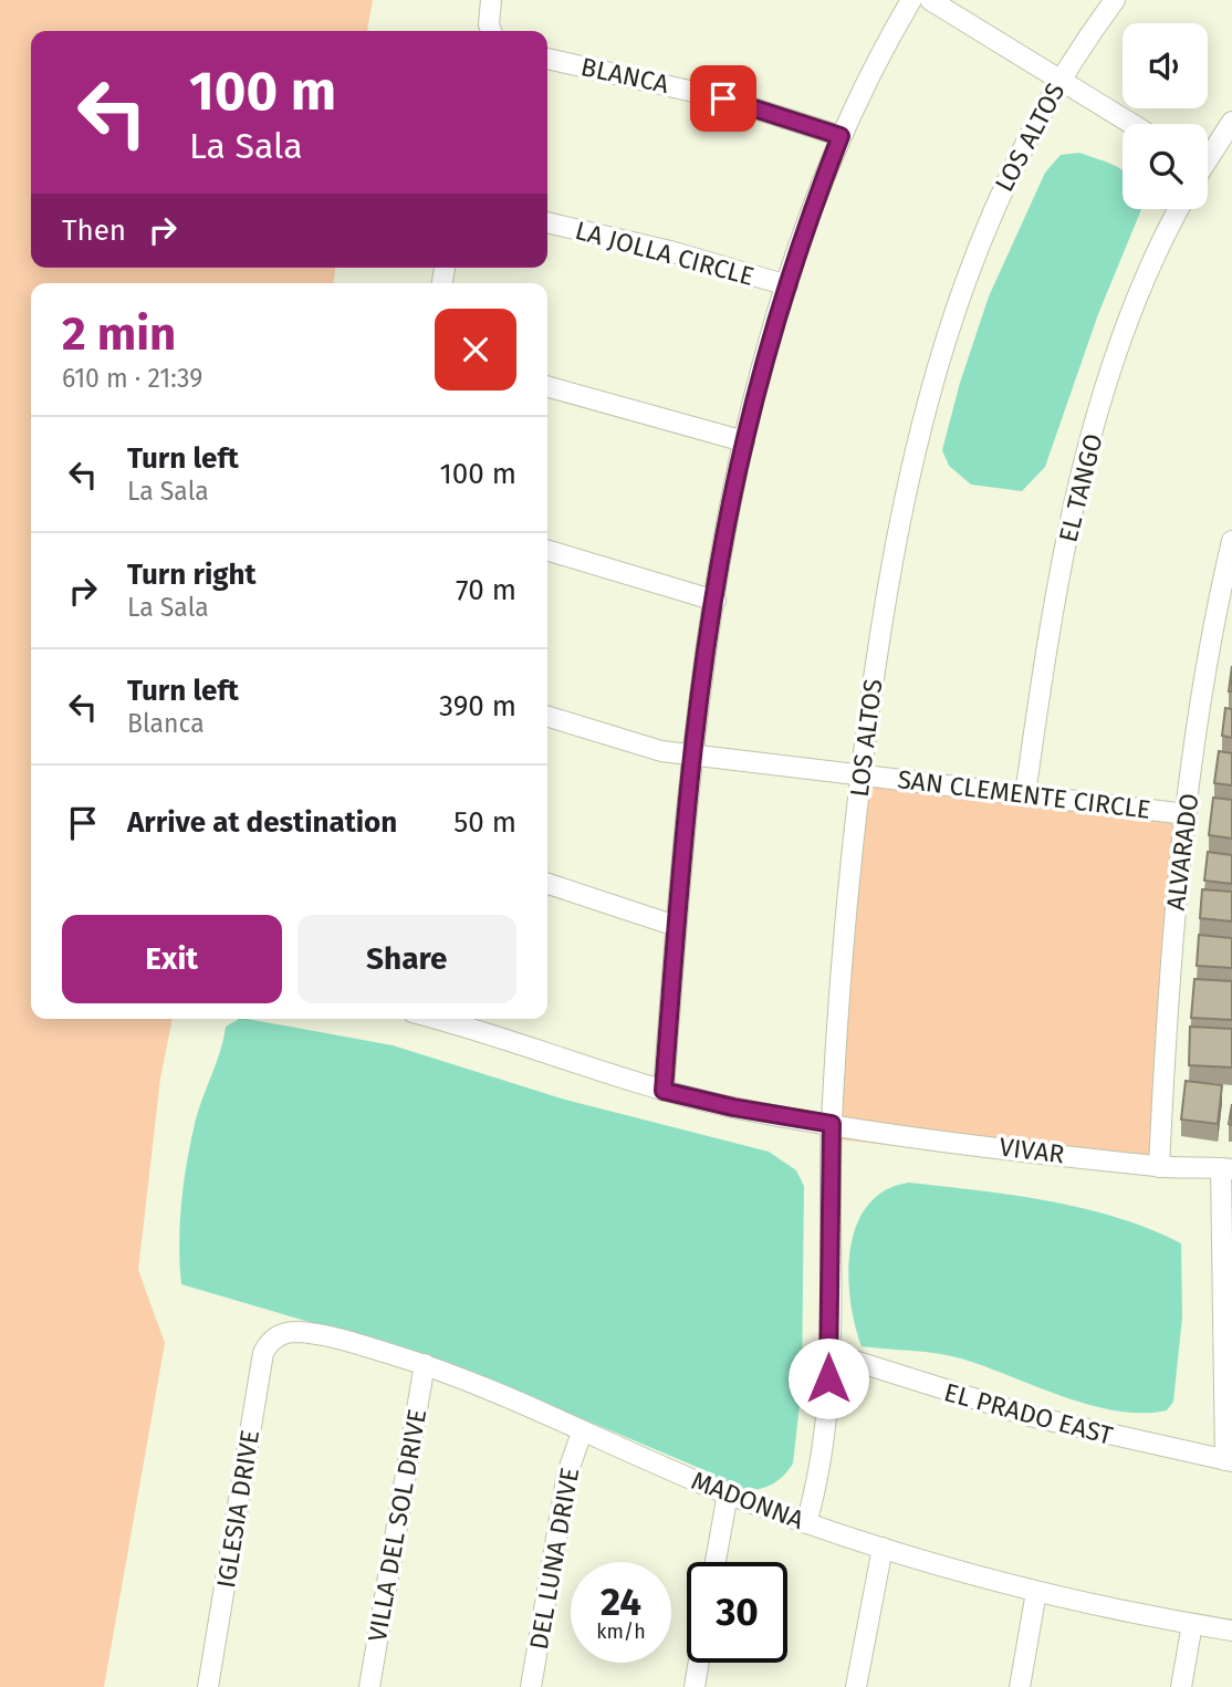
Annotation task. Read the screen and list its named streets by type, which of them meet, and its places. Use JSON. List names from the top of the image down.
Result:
{
  "streets": {
    "street": [
      "BLANCA",
      "LOS ALTOS",
      "LA JOLLA CIRCLE",
      "EL TANGO",
      "SAN CLEMENTE CIRCLE",
      "ALVARADO",
      "VIVAR",
      "EL PRADO EAST",
      "MADONNA",
      "IGLESIA DRIVE",
      "VILLA DEL SOL DRIVE",
      "DEL LUNA DRIVE"
    ]
  },
  "crossings": [
    ["LOS ALTOS", "SAN CLEMENTE CIRCLE"],
    ["LOS ALTOS", "VIVAR"],
    ["LOS ALTOS", "EL PRADO EAST"],
    ["LOS ALTOS", "MADONNA"],
    ["EL TANGO", "SAN CLEMENTE CIRCLE"],
    ["SAN CLEMENTE CIRCLE", "ALVARADO"],
    ["ALVARADO", "VIVAR"],
    ["MADONNA", "IGLESIA DRIVE"],
    ["MADONNA", "VILLA DEL SOL DRIVE"],
    ["MADONNA", "DEL LUNA DRIVE"]
  ],
  "page": {
    "turn": ["100 m", "La Sala"],
    "then": "Then",
    "heading": ["2 min", "610 m · 21:39"],
    "list": [
      {
        "name": "Turn left",
        "note": "La Sala",
        "value": "100 m"
      },
      {
        "name": "Turn right",
        "note": "La Sala",
        "value": "70 m"
      },
      {
        "name": "Turn left",
        "note": "Blanca",
        "value": "390 m"
      },
      {
        "name": "Arrive at destination",
        "value": "50 m"
      }
    ],
    "buttons": ["Exit", "Share"],
    "speed": "24 km/h",
    "limit": "30"
  }
}
